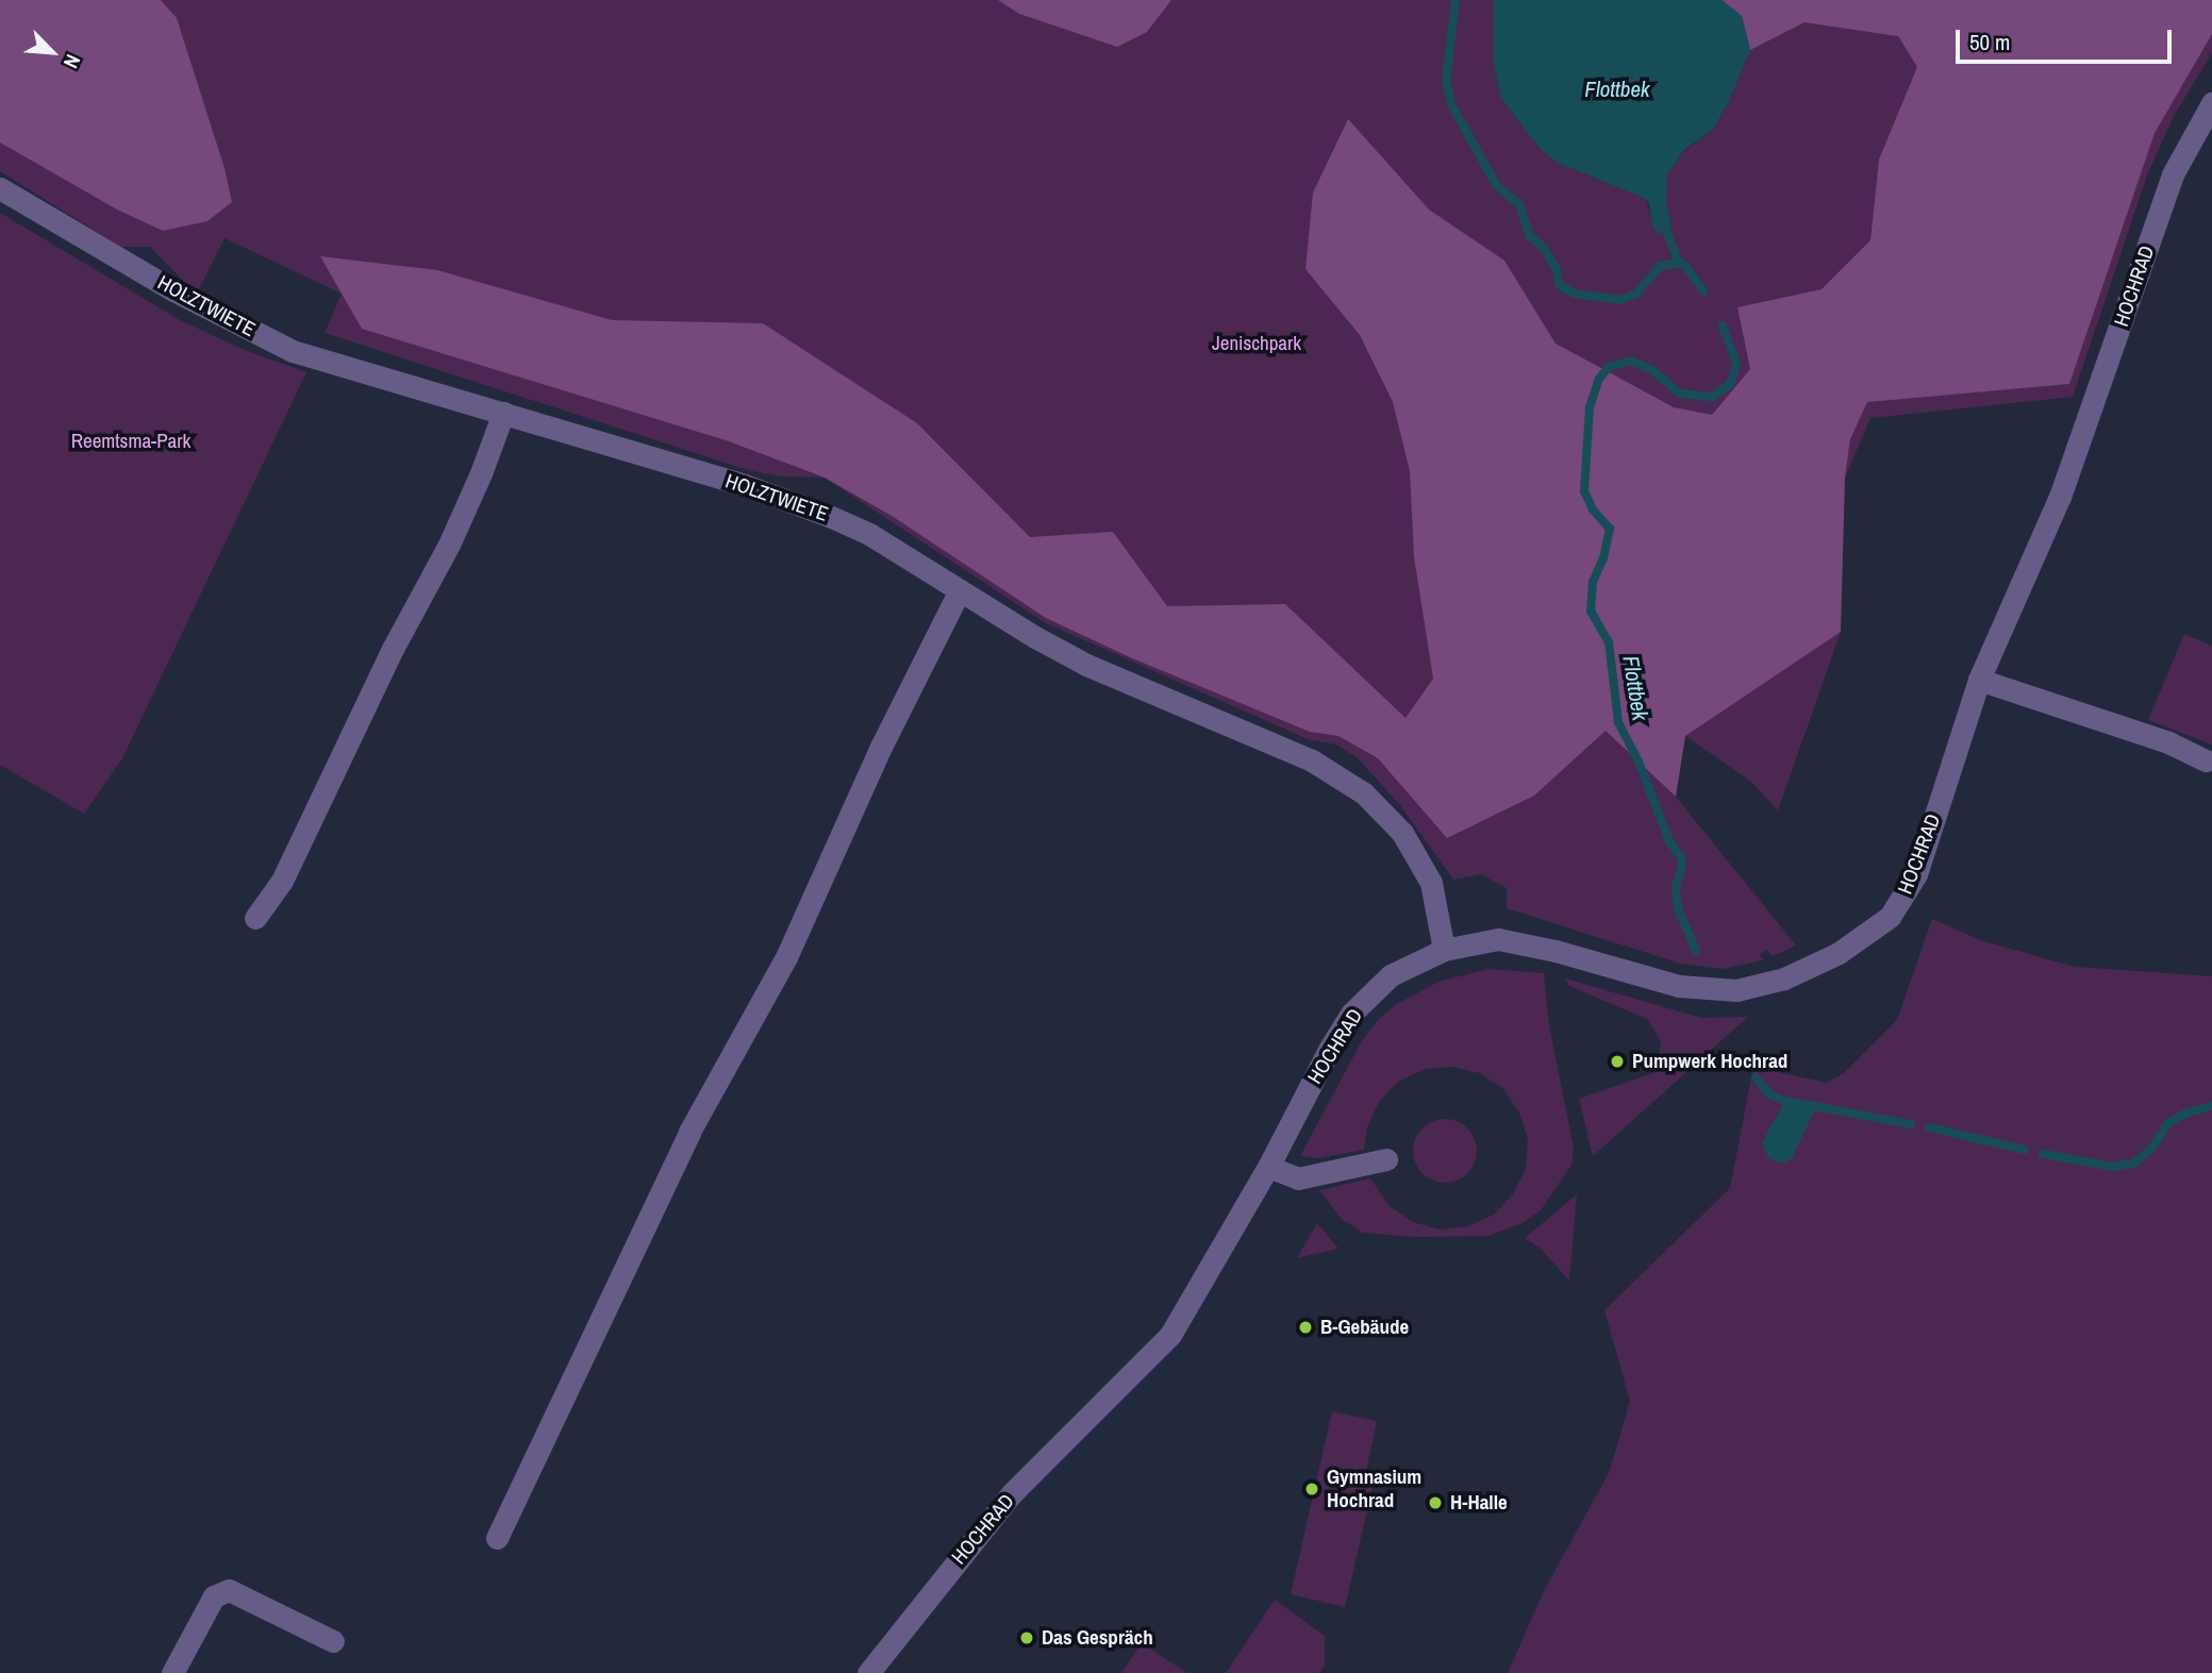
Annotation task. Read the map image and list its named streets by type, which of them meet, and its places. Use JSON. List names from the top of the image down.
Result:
{
  "streets": {
    "street": ["HOCHRAD", "HOLZTWIETE"]
  },
  "crossings": [
    ["HOCHRAD", "HOLZTWIETE"]
  ],
  "water": ["Flottbek"],
  "parks": ["Jenischpark", "Reemtsma-Park"],
  "places": [
    "Pumpwerk Hochrad",
    "B-Gebäude",
    "Gymnasium Hochrad",
    "H-Halle",
    "Das Gespräch"
  ],
  "scale_bar": "50 m",
  "north": "bottom right"
}
